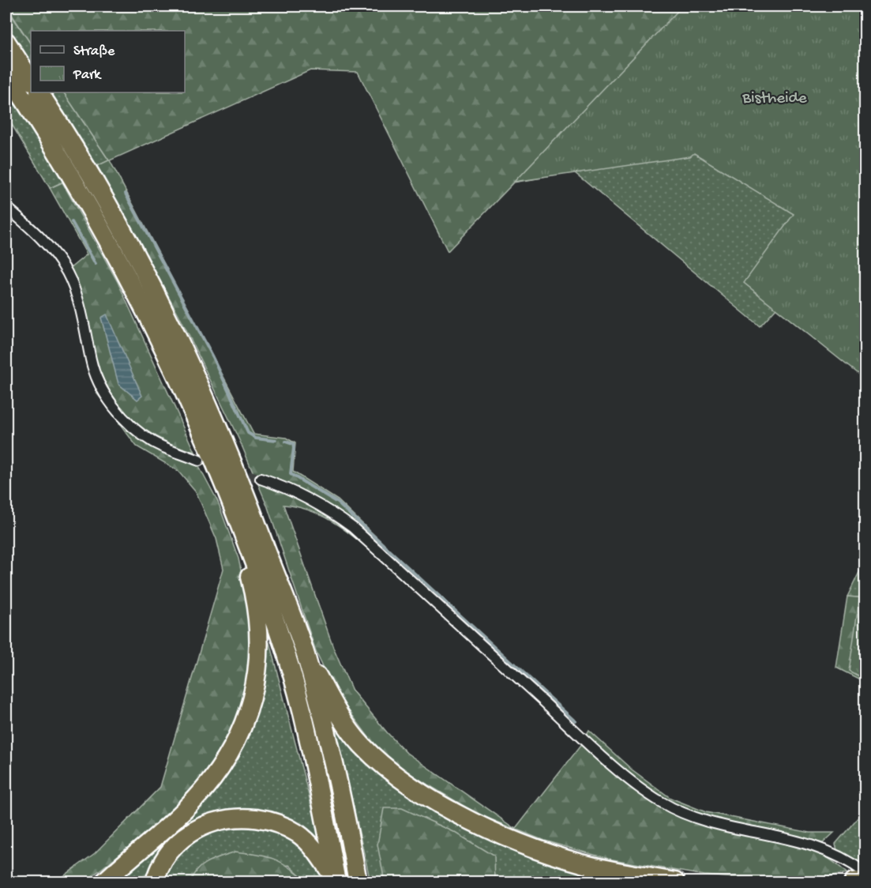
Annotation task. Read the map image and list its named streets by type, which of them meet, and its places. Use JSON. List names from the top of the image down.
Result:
{
  "parks": ["Bistheide"],
  "legend": ["Straße", "Park"]
}
